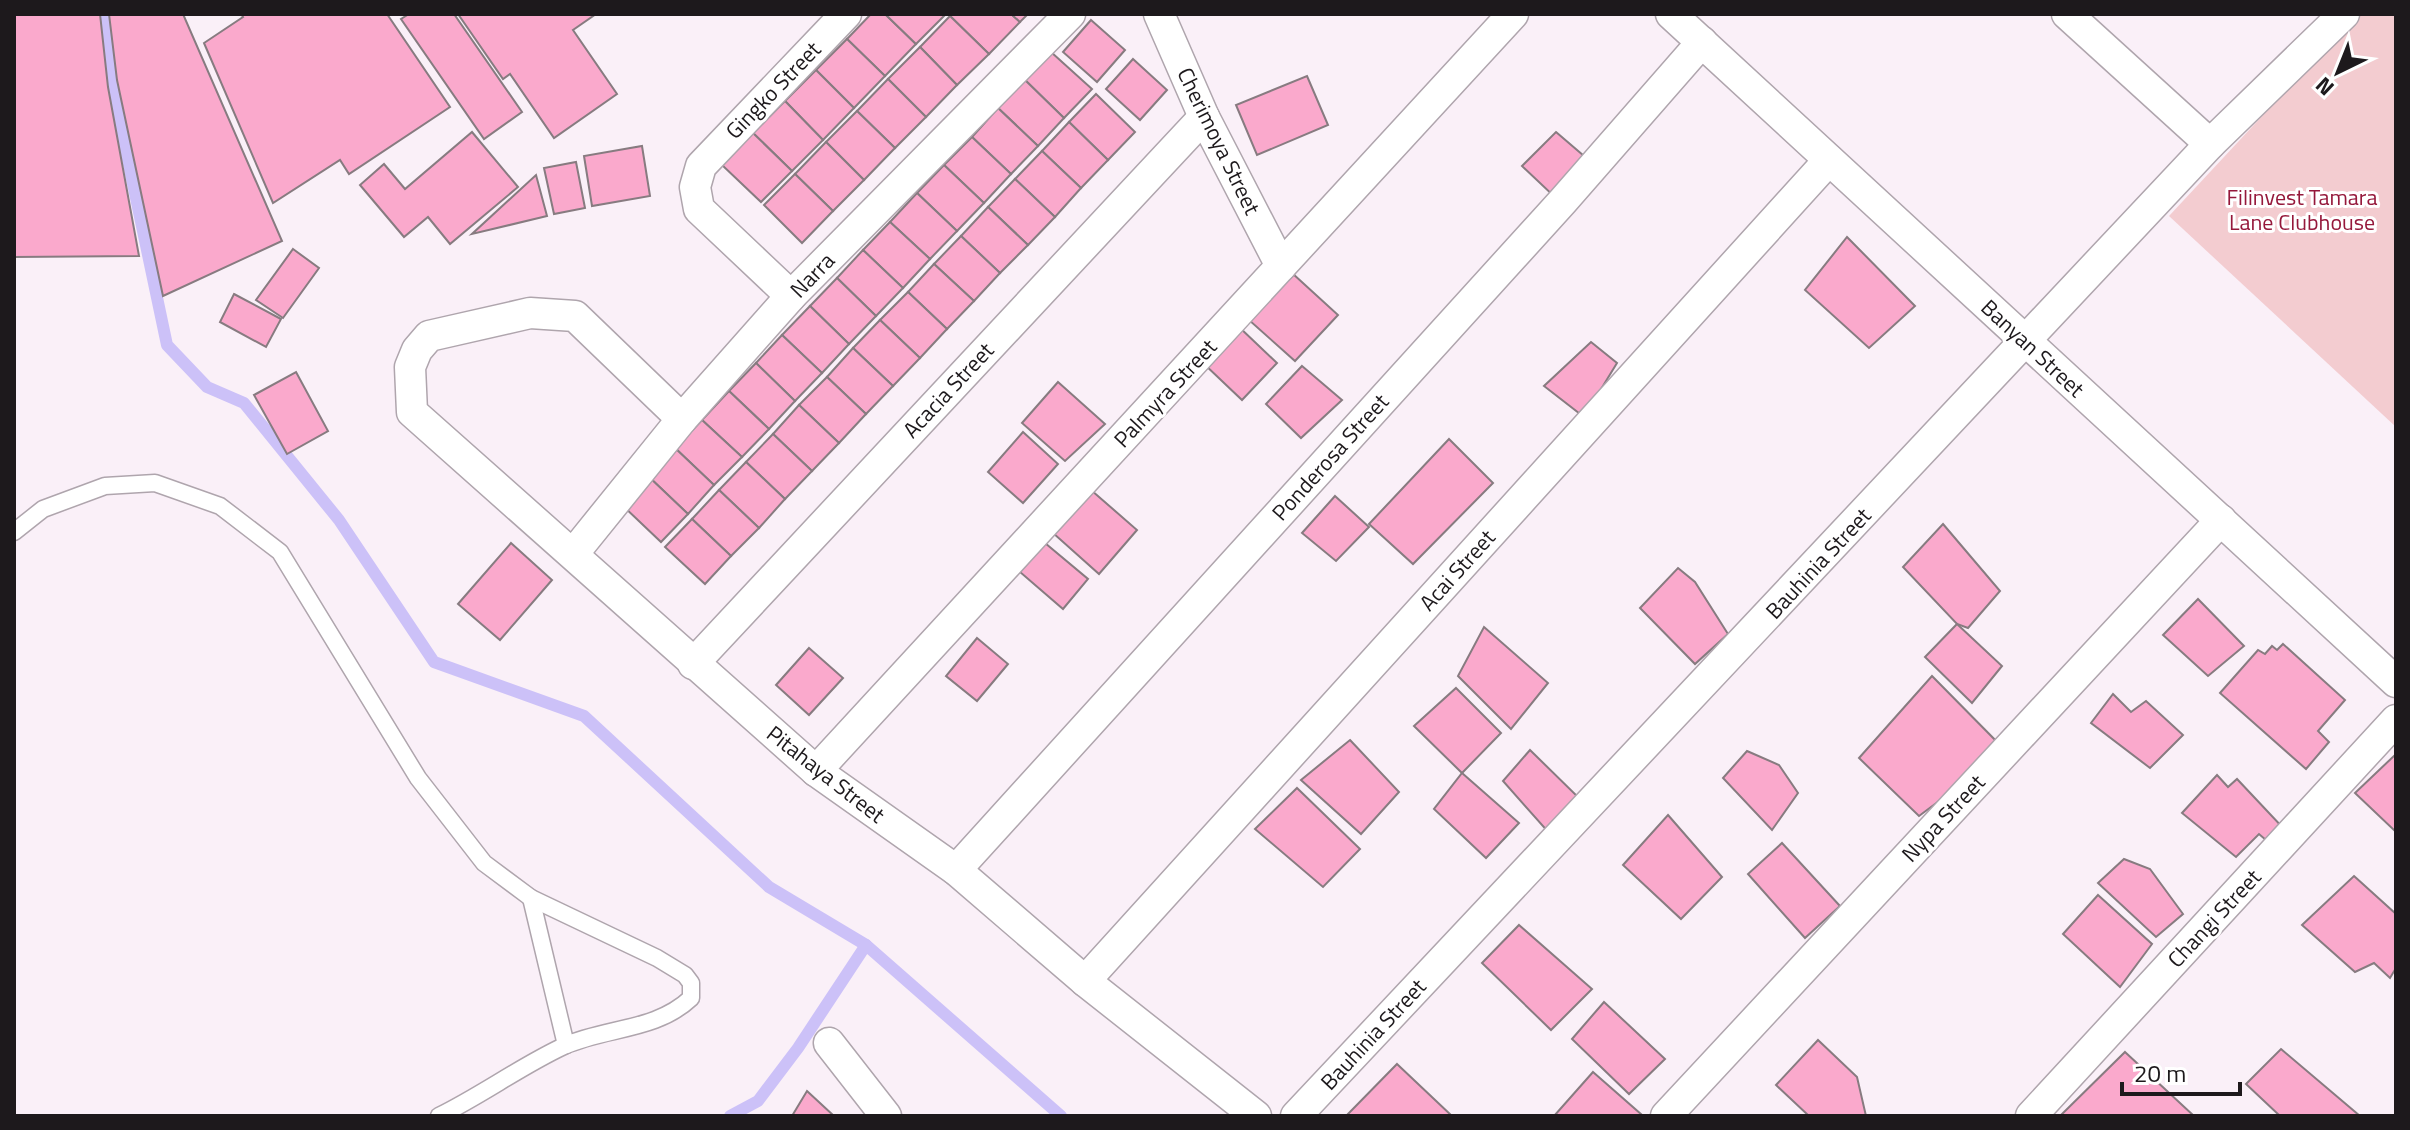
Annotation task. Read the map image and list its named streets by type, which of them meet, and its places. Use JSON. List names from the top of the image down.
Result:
{
  "streets": {
    "street": [
      "Gingko Street",
      "Cherimoya Street",
      "Narra",
      "Banyan Street",
      "Acacia Street",
      "Palmyra Street",
      "Ponderosa Street",
      "Bauhinia Street",
      "Acai Street",
      "Pitahaya Street",
      "Nypa Street",
      "Changi Street"
    ]
  },
  "crossings": [
    ["Gingko Street", "Narra"],
    ["Cherimoya Street", "Acacia Street"],
    ["Cherimoya Street", "Palmyra Street"],
    ["Narra", "Pitahaya Street"],
    ["Banyan Street", "Ponderosa Street"],
    ["Banyan Street", "Bauhinia Street"],
    ["Banyan Street", "Acai Street"],
    ["Banyan Street", "Nypa Street"],
    ["Acacia Street", "Pitahaya Street"],
    ["Palmyra Street", "Pitahaya Street"],
    ["Ponderosa Street", "Pitahaya Street"],
    ["Acai Street", "Pitahaya Street"]
  ],
  "parks": ["Filinvest Tamara Lane Clubhouse"],
  "scale_bar": "20 m",
  "north": "bottom left"
}
